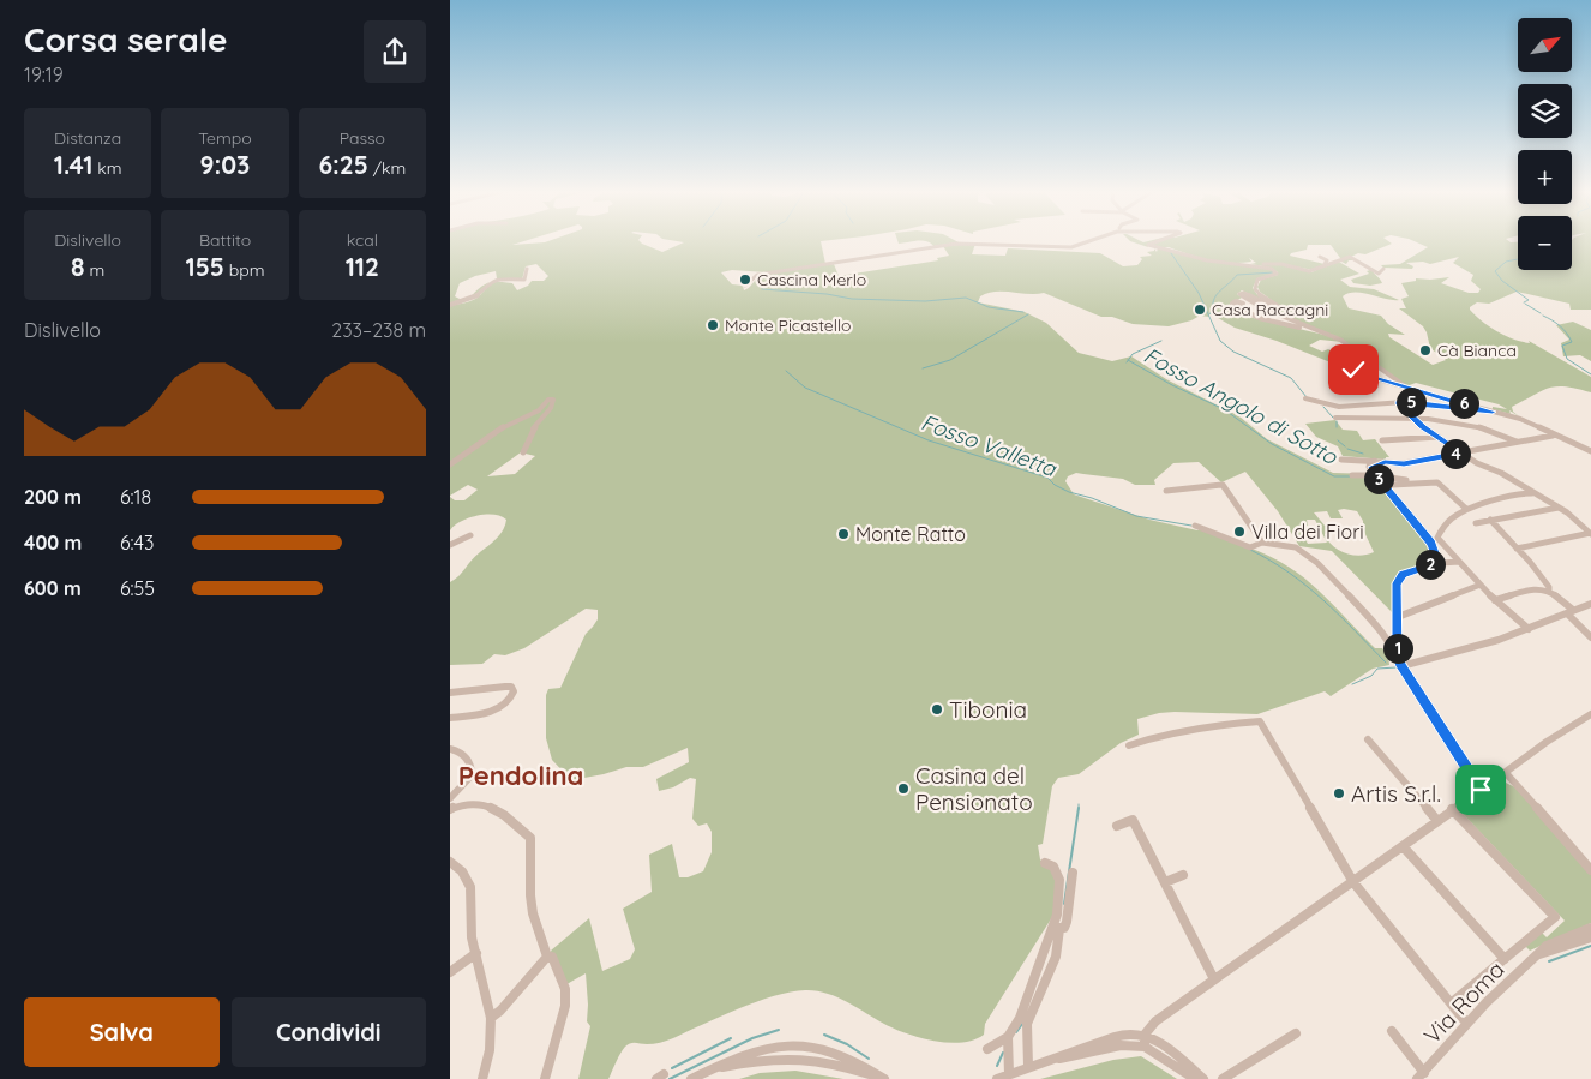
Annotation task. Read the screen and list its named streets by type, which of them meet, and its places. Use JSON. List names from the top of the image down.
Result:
{
  "streets": {
    "street": ["Via Roma"]
  },
  "districts": ["Pendolina"],
  "water": ["Fosso Angolo di Sotto", "Fosso Valletta"],
  "places": [
    "Cascina Merlo",
    "Casa Raccagni",
    "Monte Picastello",
    "Cà Bianca",
    "Villa dei Fiori",
    "Monte Ratto",
    "Tibonia",
    "Casina del Pensionato",
    "Artis S.r.l."
  ],
  "north": "top right",
  "page": {
    "heading": ["Corsa serale", "19:19"],
    "map_buttons": ["+", "−"],
    "stats": [
      ["Distanza", "1.41 km"],
      ["Tempo", "9:03"],
      ["Passo", "6:25 /km"],
      ["Dislivello", "8 m"],
      ["Battito", "155 bpm"],
      ["kcal", "112"]
    ],
    "chart": ["Dislivello", "233–238 m"],
    "pins": [
      "5",
      "6",
      "4",
      "3",
      "2",
      "1"
    ],
    "list": [
      {
        "name": "200 m",
        "note": "6:18"
      },
      {
        "name": "400 m",
        "note": "6:43"
      },
      {
        "name": "600 m",
        "note": "6:55"
      }
    ],
    "buttons": ["Salva", "Condividi"]
  }
}
